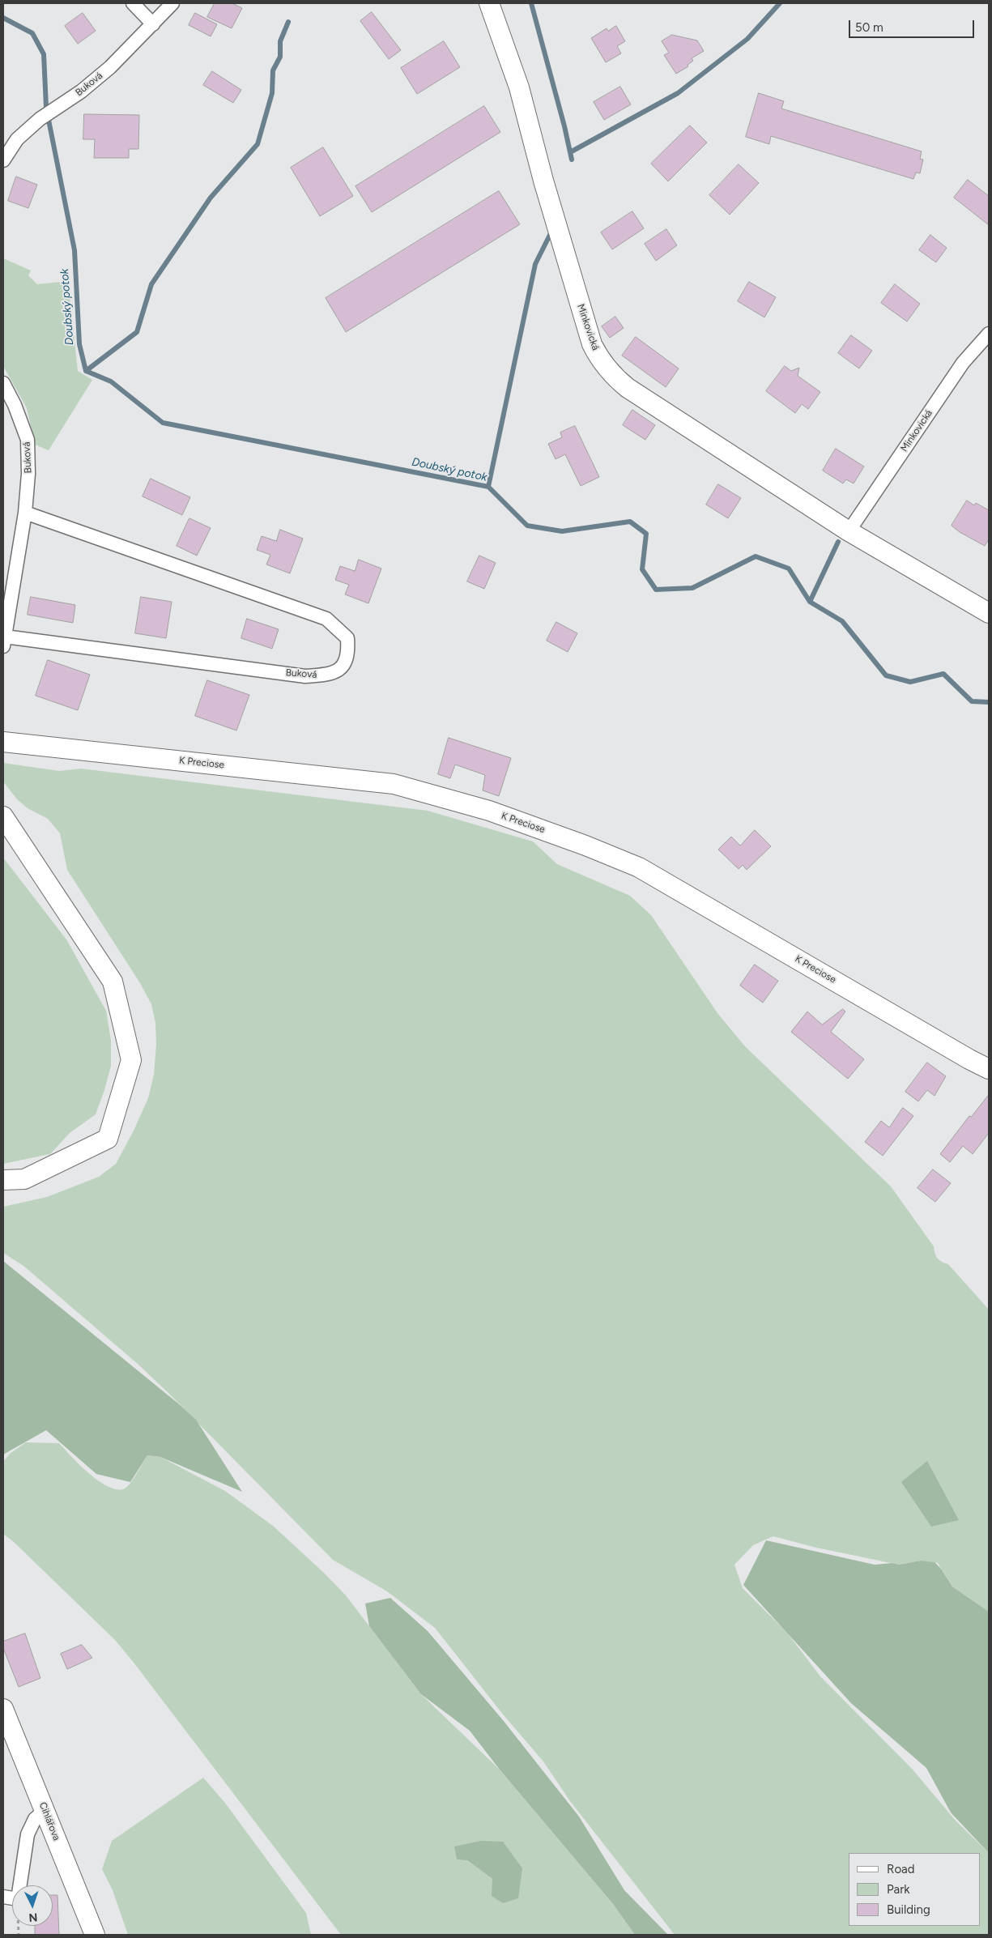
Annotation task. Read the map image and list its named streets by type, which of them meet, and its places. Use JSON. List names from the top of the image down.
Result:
{
  "streets": {
    "street": [
      "Buková",
      "Minkovická",
      "K Preciose",
      "Cihlářova"
    ]
  },
  "water": ["Doubský potok"],
  "legend": ["Road", "Park", "Building"],
  "scale_bar": "50 m",
  "north": "bottom"
}
